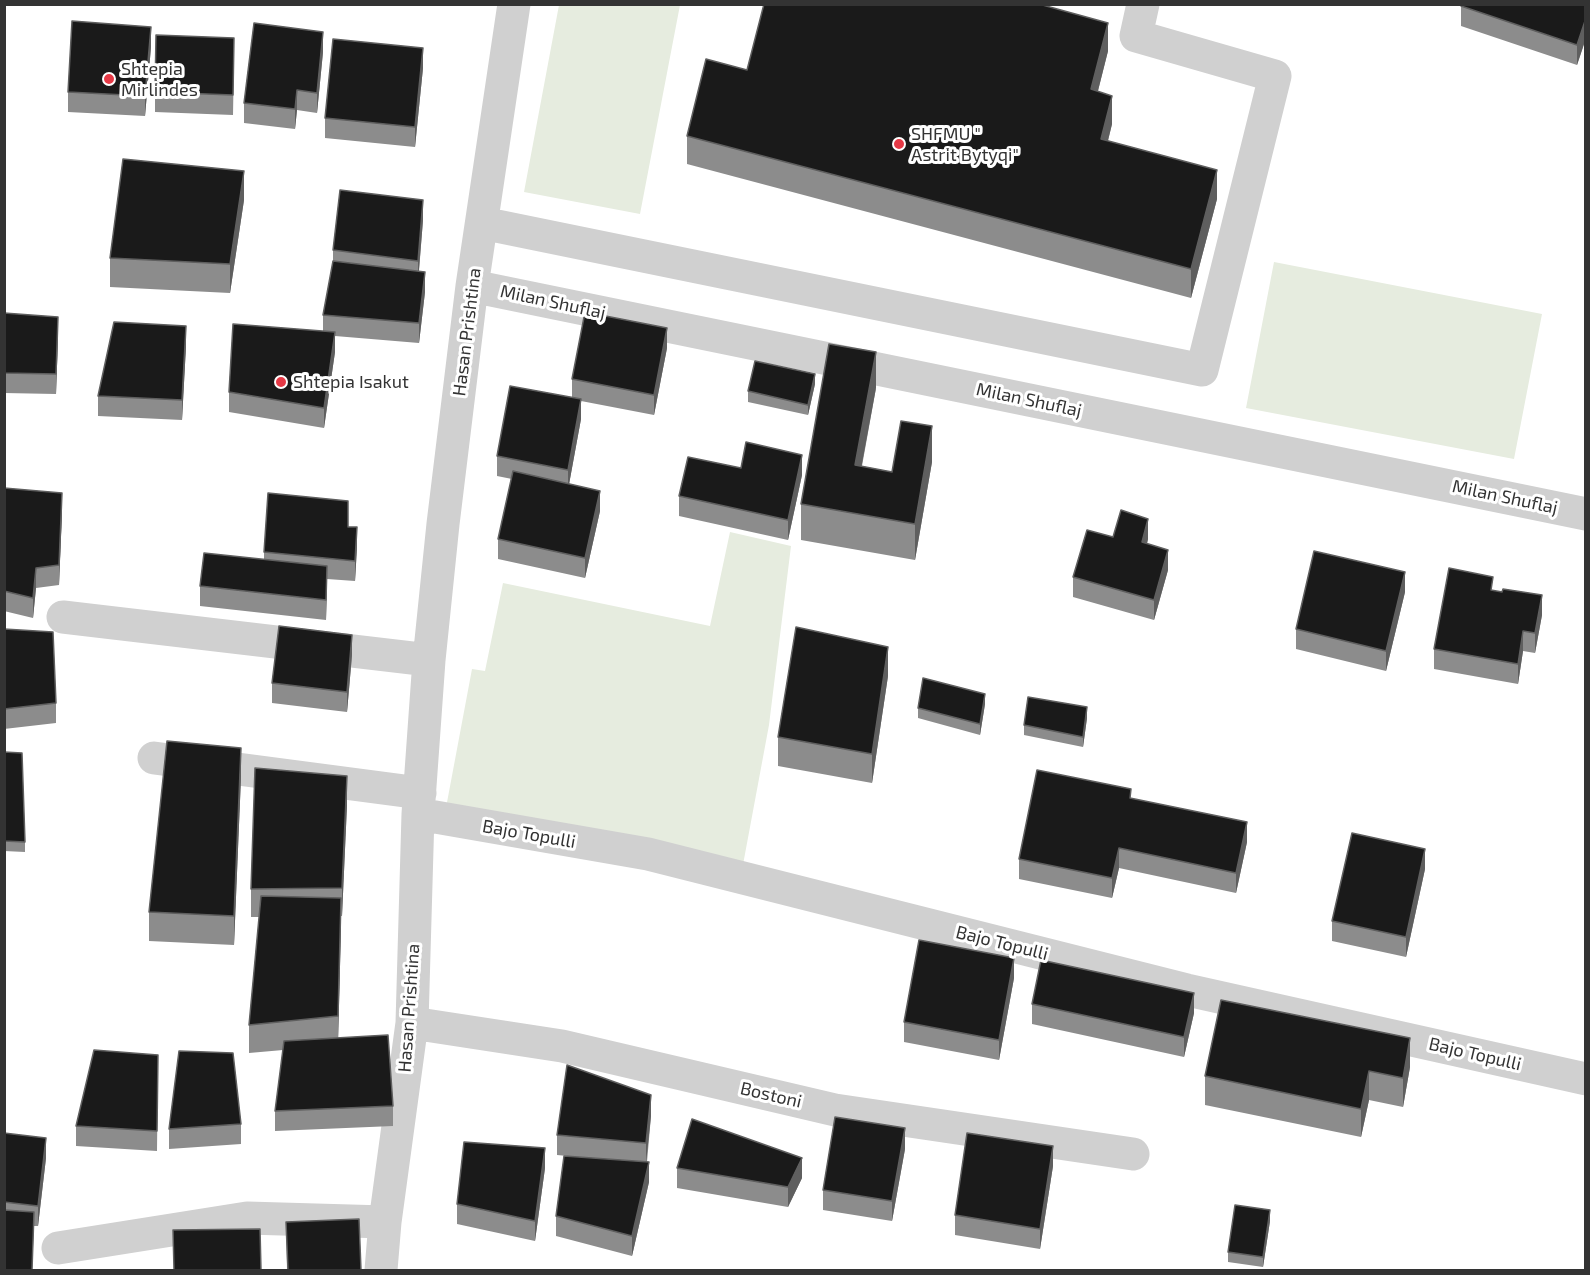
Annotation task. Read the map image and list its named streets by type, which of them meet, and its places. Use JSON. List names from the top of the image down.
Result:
{
  "streets": {
    "street": [
      "Milan Shuflaj",
      "Hasan Prishtina",
      "Bajo Topulli",
      "Bostoni"
    ]
  },
  "crossings": [
    ["Milan Shuflaj", "Hasan Prishtina"],
    ["Hasan Prishtina", "Bajo Topulli"],
    ["Hasan Prishtina", "Bostoni"]
  ],
  "places": ["Shtepia Mirlindes", "SHFMU \" Astrit Bytyqi\"", "Shtepia Isakut"]
}
